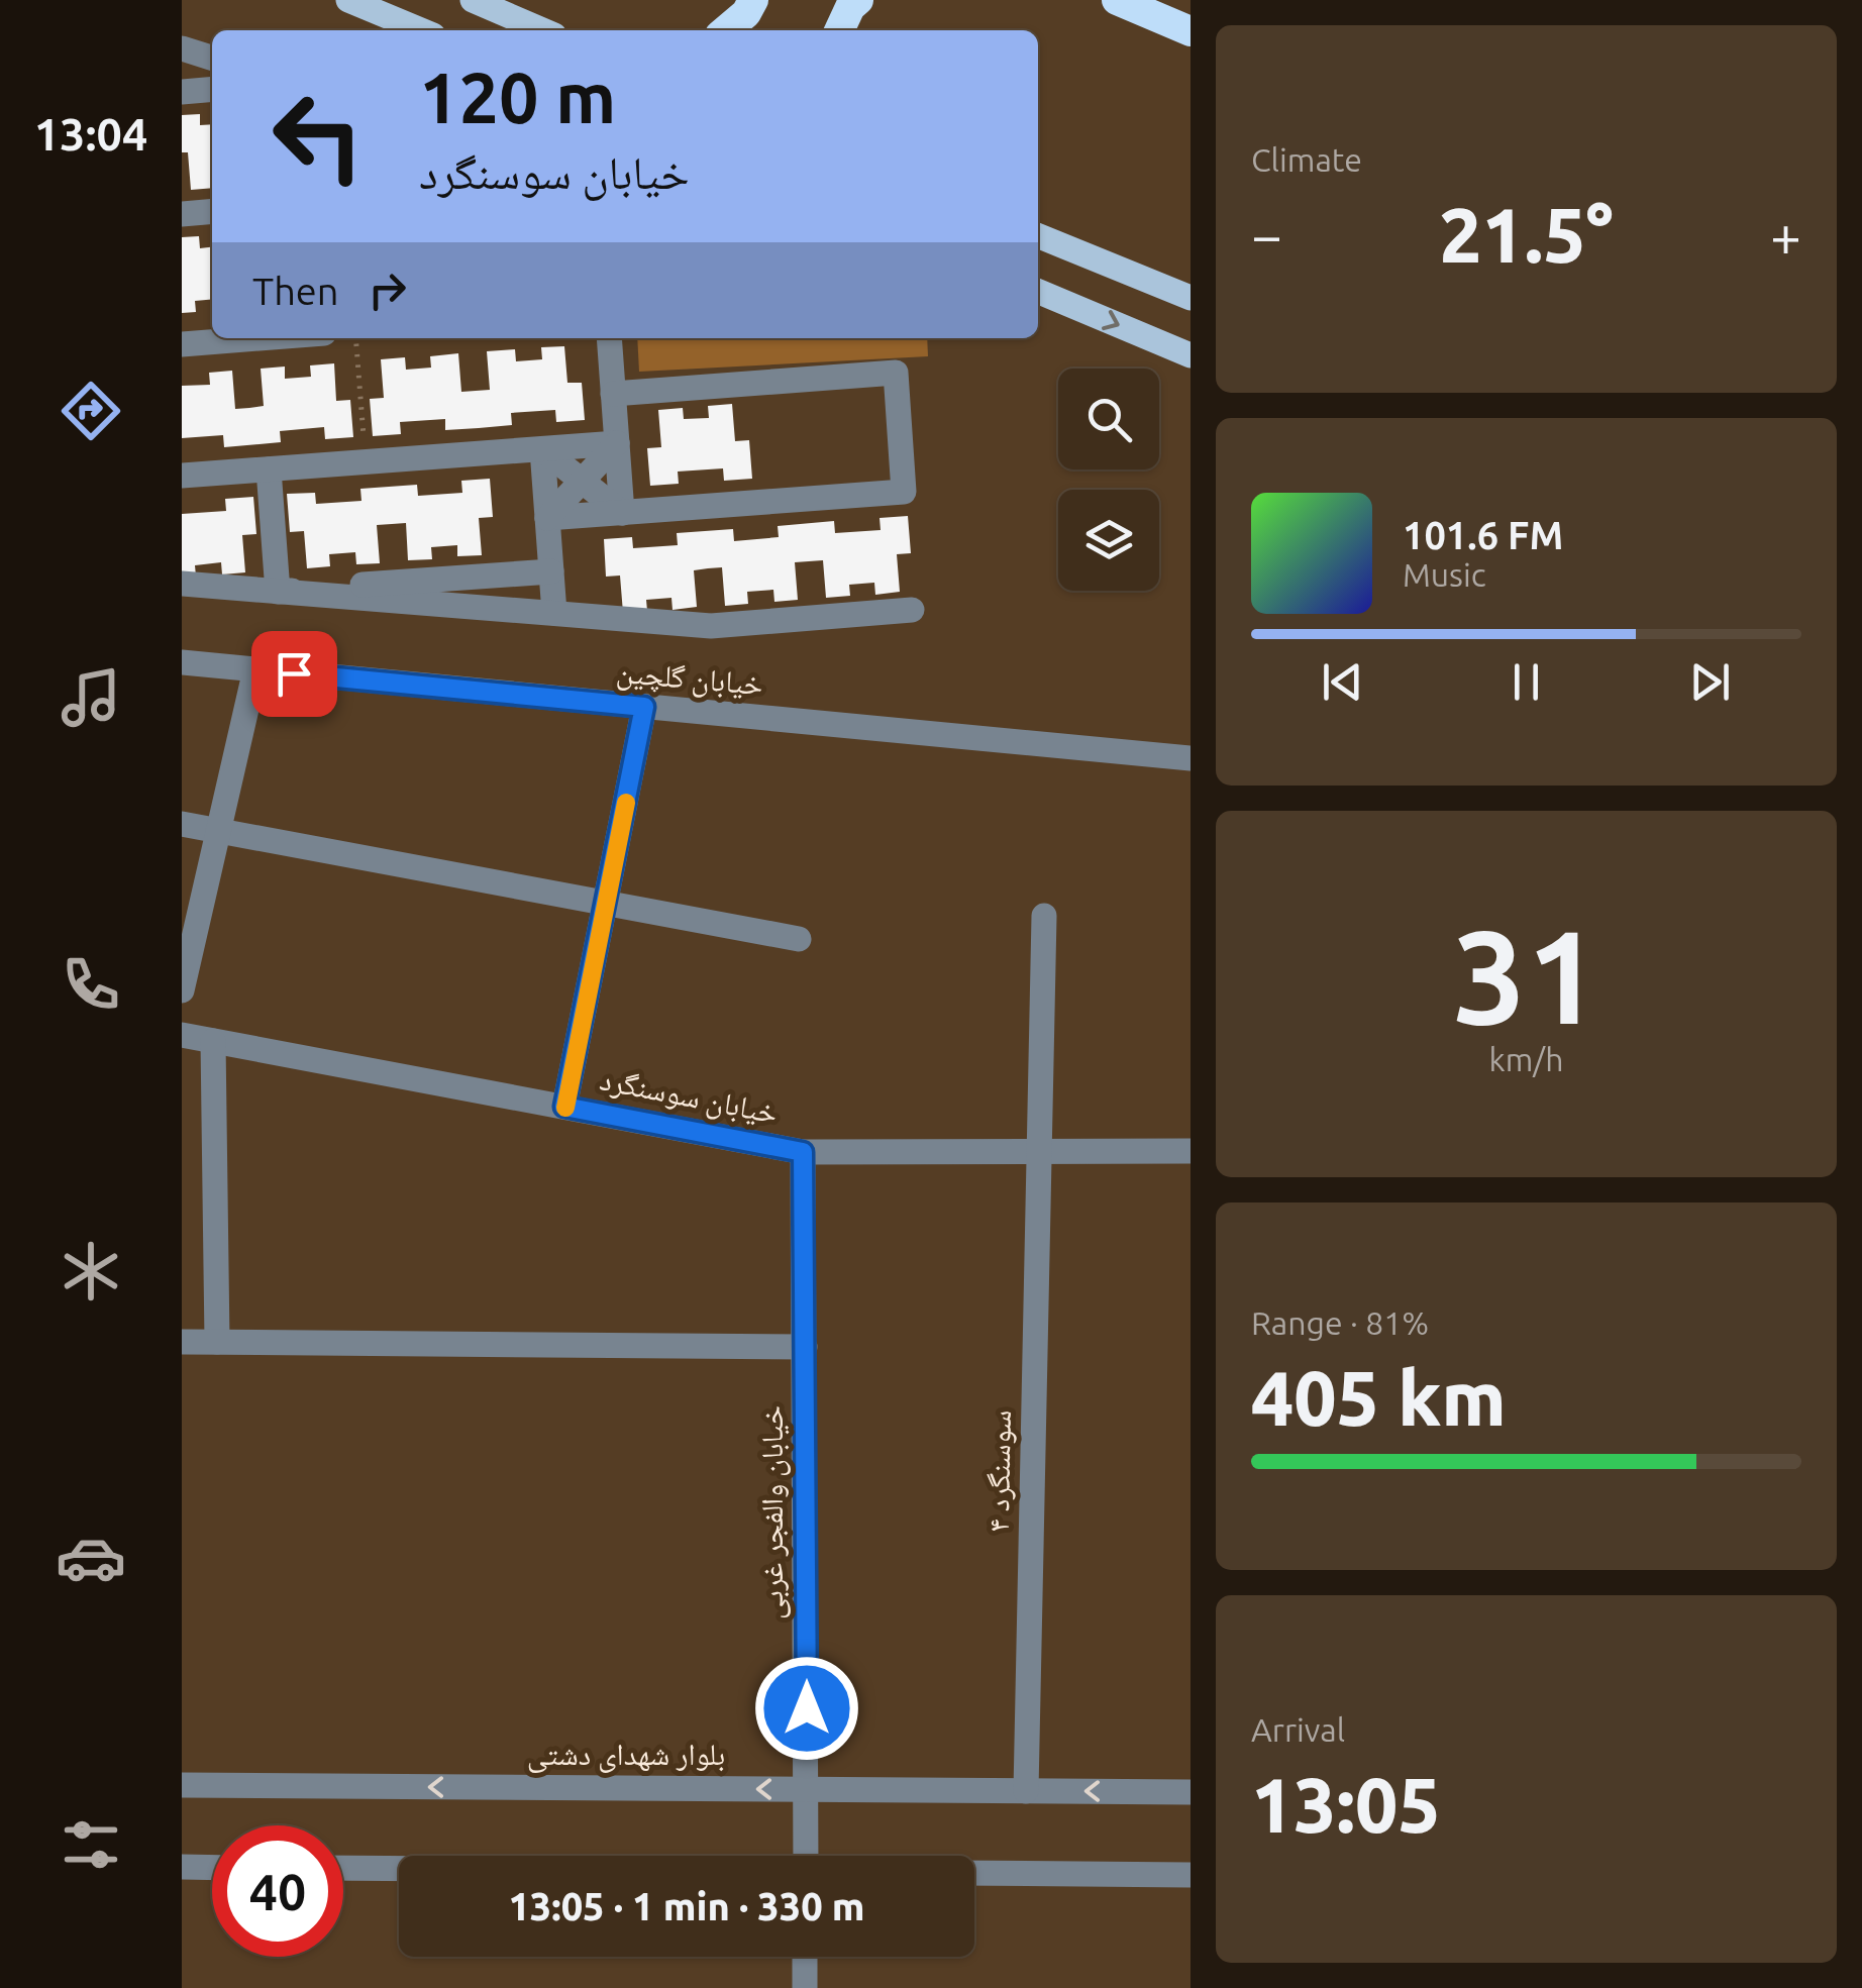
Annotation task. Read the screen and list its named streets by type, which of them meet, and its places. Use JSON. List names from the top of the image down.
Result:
{
  "streets": {
    "street": [
      "خیابان گلچین",
      "خیابان سوسنگرد",
      "سوسنگرد ۴",
      "خیابان والفجر غربی",
      "بلوار شهدای دشتی"
    ]
  },
  "crossings": [
    ["خیابان سوسنگرد", "سوسنگرد ۴"],
    ["خیابان سوسنگرد", "خیابان والفجر غربی"],
    ["سوسنگرد ۴", "بلوار شهدای دشتی"],
    ["خیابان والفجر غربی", "بلوار شهدای دشتی"]
  ],
  "page": {
    "tabs": "13:04",
    "tile": [
      "Climate",
      ["31", "km/h"],
      ["Range · 81%", "405 km"],
      ["Arrival", "13:05"]
    ],
    "turn": ["120 m", "خیابان سوسنگرد"],
    "heat": ["−", "21.5°", "+"],
    "then": "Then",
    "song": ["101.6 FM", "Music"],
    "limit": "40",
    "trip": "13:05 · 1 min · 330 m"
  }
}
